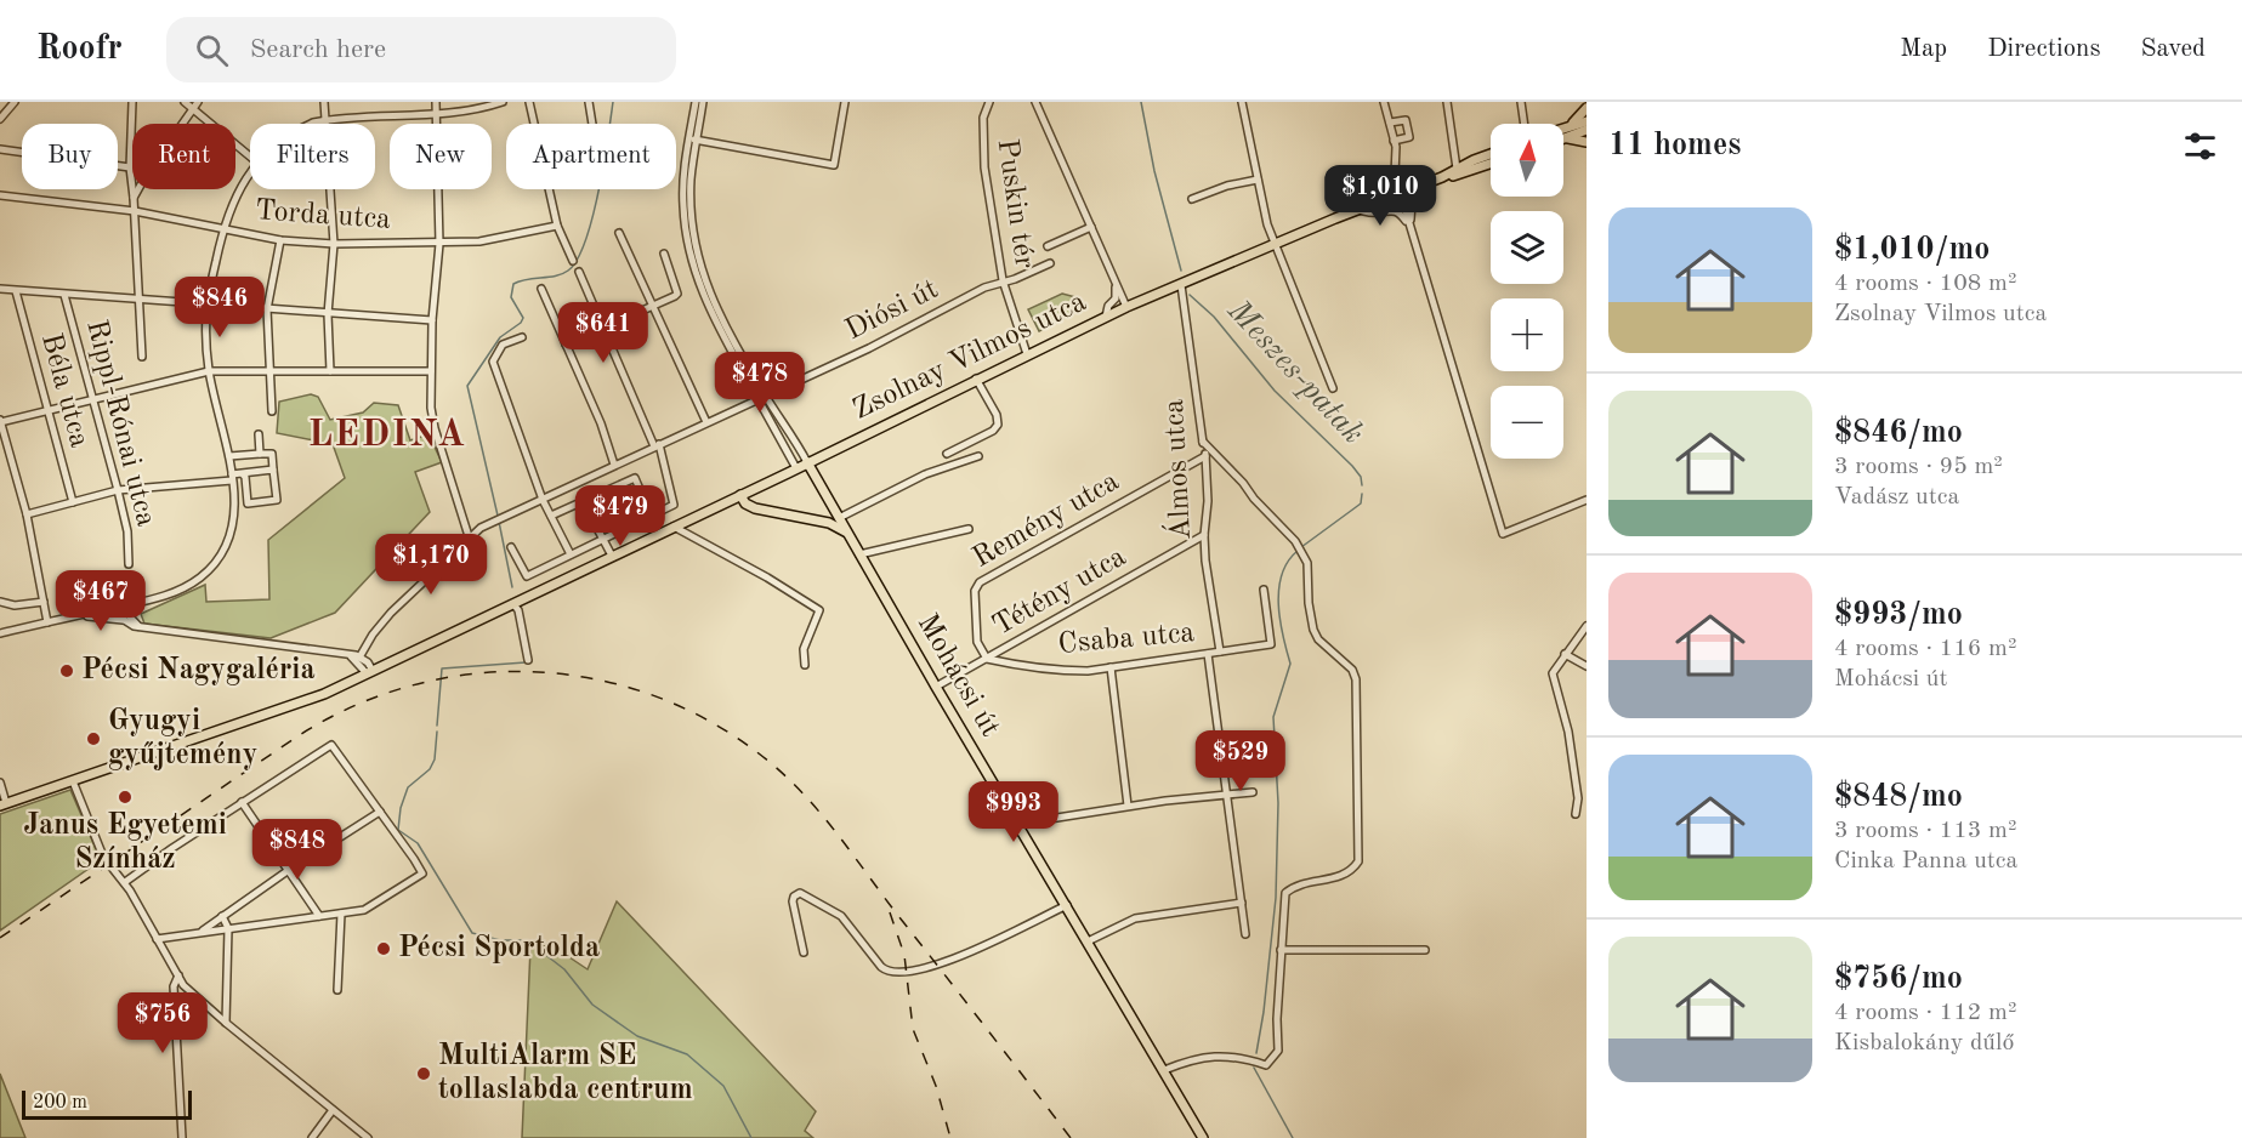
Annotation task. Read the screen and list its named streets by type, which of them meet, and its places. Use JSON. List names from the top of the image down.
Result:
{
  "streets": {
    "main road": ["Zsolnay Vilmos utca", "Mohácsi út"],
    "street": [
      "Puskin tér",
      "Torda utca",
      "Diósi út",
      "Béla utca",
      "Rippl-Rónai utca",
      "Álmos utca",
      "Remény utca",
      "Tétény utca",
      "Csaba utca"
    ]
  },
  "crossings": [
    ["Puskin tér", "Diósi út"],
    ["Puskin tér", "Zsolnay Vilmos utca"],
    ["Zsolnay Vilmos utca", "Álmos utca"],
    ["Zsolnay Vilmos utca", "Mohácsi út"],
    ["Álmos utca", "Remény utca"],
    ["Álmos utca", "Tétény utca"],
    ["Álmos utca", "Csaba utca"],
    ["Remény utca", "Tétény utca"],
    ["Remény utca", "Csaba utca"],
    ["Tétény utca", "Csaba utca"],
    ["Tétény utca", "Mohácsi út"]
  ],
  "districts": ["LEDINA"],
  "water": ["Meszes-patak"],
  "places": [
    "Pécsi Nagygaléria",
    "Gyugyi gyűjtemény",
    "Janus Egyetemi Színház",
    "Pécsi Sportolda",
    "MultiAlarm SE tollaslabda centrum"
  ],
  "scale_bar": "200 m",
  "north": "top",
  "page": {
    "header": "Roofr",
    "search": "Search here",
    "nav": ["Map", "Directions", "Saved"],
    "heading": "11 homes",
    "map_buttons": ["+", "−"],
    "chip": [
      "Buy",
      "Rent",
      "Filters",
      "New",
      "Apartment"
    ],
    "price": [
      "$1,010",
      "$846",
      "$641",
      "$478",
      "$479",
      "$1,170",
      "$467",
      "$529",
      "$993",
      "$848",
      "$756"
    ],
    "list": [
      {
        "name": "$1,010/mo",
        "note": "4 rooms · 108 m² · Zsolnay Vilmos utca"
      },
      {
        "name": "$846/mo",
        "note": "3 rooms · 95 m² · Vadász utca"
      },
      {
        "name": "$993/mo",
        "note": "4 rooms · 116 m² · Mohácsi út"
      },
      {
        "name": "$848/mo",
        "note": "3 rooms · 113 m² · Cinka Panna utca"
      },
      {
        "name": "$756/mo",
        "note": "4 rooms · 112 m² · Kisbalokány dűlő"
      }
    ],
    "scale": "200 m"
  }
}
